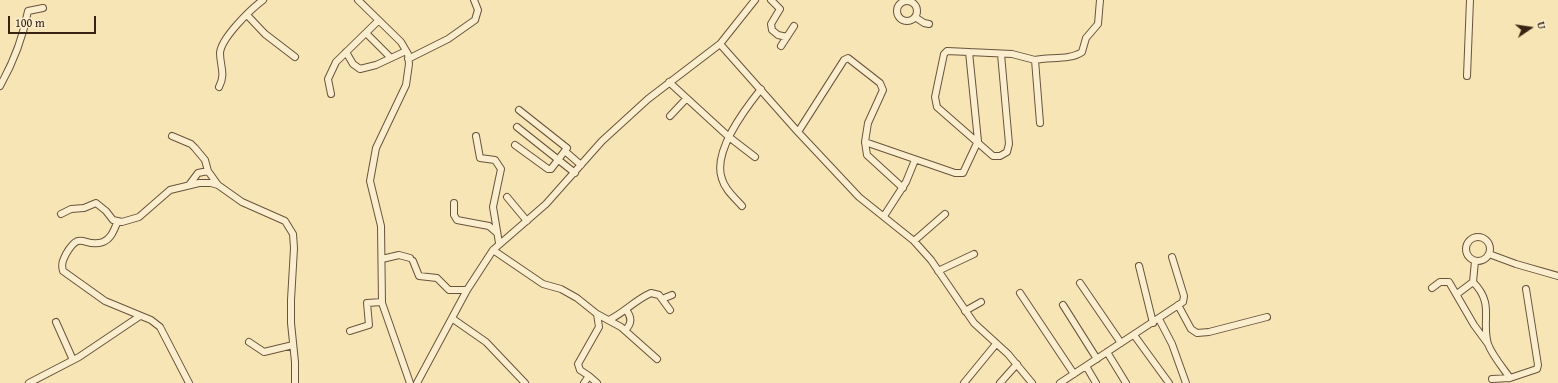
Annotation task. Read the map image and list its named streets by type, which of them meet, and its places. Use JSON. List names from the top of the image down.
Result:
{
  "scale_bar": "100 m",
  "north": "right"
}
